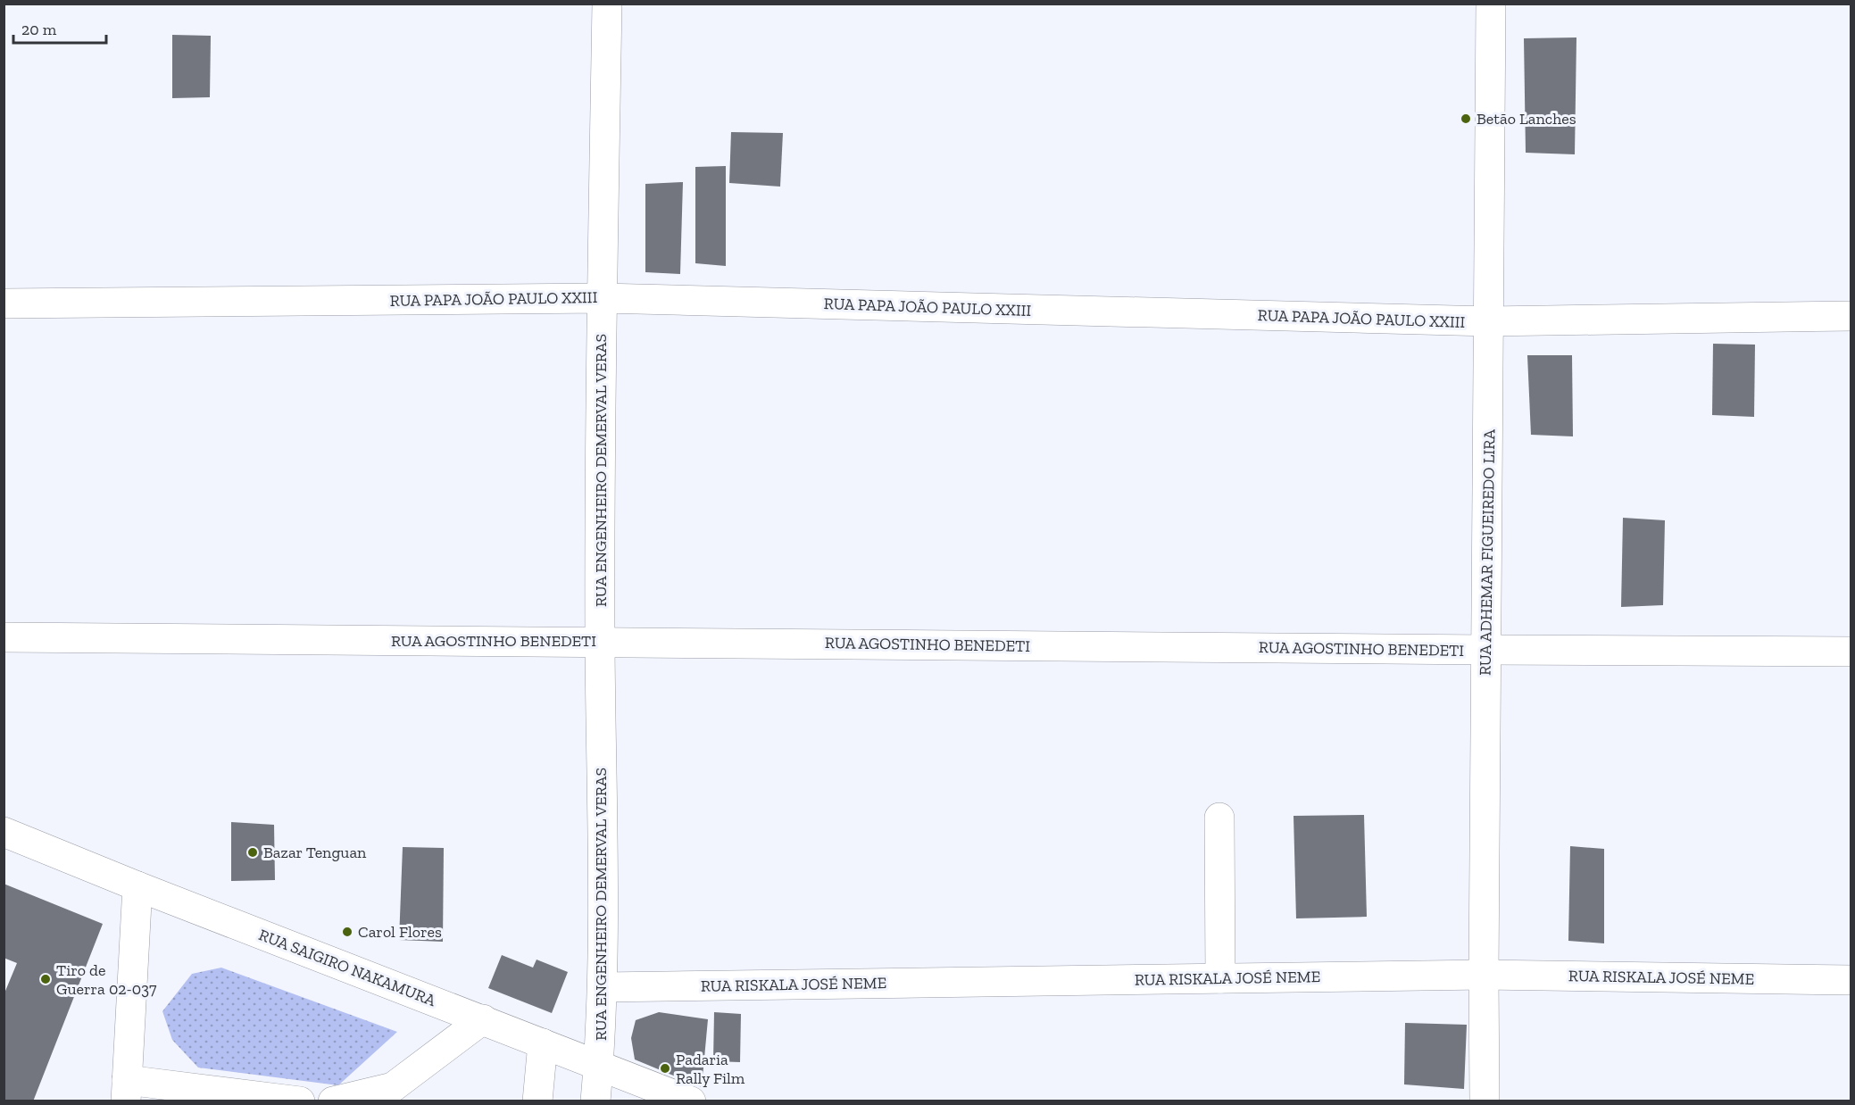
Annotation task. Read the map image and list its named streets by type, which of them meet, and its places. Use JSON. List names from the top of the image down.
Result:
{
  "streets": {
    "street": [
      "RUA PAPA JOÃO PAULO XXIII",
      "RUA ENGENHEIRO DEMERVAL VERAS",
      "RUA ADHEMAR FIGUEIREDO LIRA",
      "RUA AGOSTINHO BENEDETI",
      "RUA SAIGIRO NAKAMURA",
      "RUA RISKALA JOSÉ NEME"
    ]
  },
  "crossings": [
    ["RUA PAPA JOÃO PAULO XXIII", "RUA ENGENHEIRO DEMERVAL VERAS"],
    ["RUA PAPA JOÃO PAULO XXIII", "RUA ADHEMAR FIGUEIREDO LIRA"],
    ["RUA ENGENHEIRO DEMERVAL VERAS", "RUA AGOSTINHO BENEDETI"],
    ["RUA ENGENHEIRO DEMERVAL VERAS", "RUA SAIGIRO NAKAMURA"],
    ["RUA ENGENHEIRO DEMERVAL VERAS", "RUA RISKALA JOSÉ NEME"],
    ["RUA ADHEMAR FIGUEIREDO LIRA", "RUA AGOSTINHO BENEDETI"],
    ["RUA ADHEMAR FIGUEIREDO LIRA", "RUA RISKALA JOSÉ NEME"]
  ],
  "places": [
    "Betão Lanches",
    "Bazar Tenguan",
    "Carol Flores",
    "Tiro de Guerra 02-037",
    "Padaria Rally Film"
  ],
  "scale_bar": "20 m"
}
